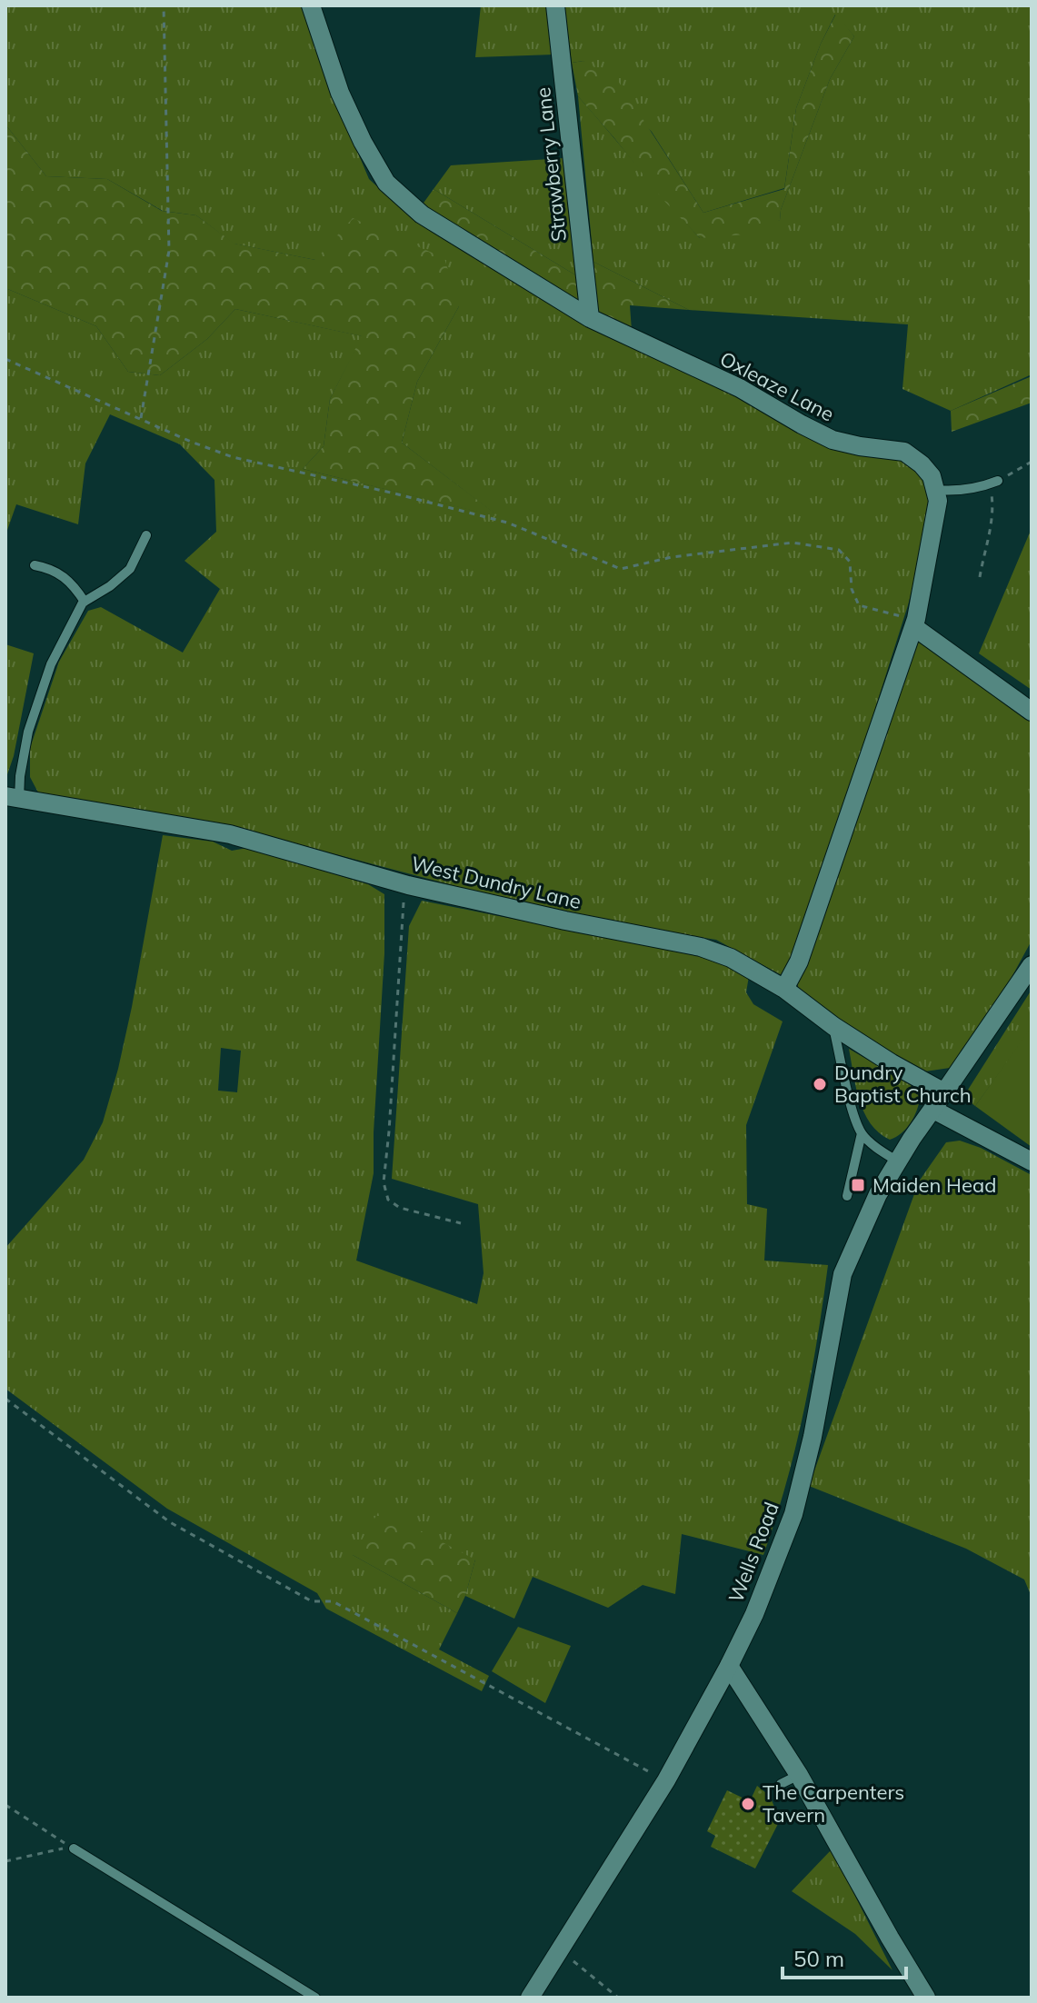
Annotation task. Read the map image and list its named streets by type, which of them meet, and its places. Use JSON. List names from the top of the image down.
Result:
{
  "streets": {
    "street": [
      "Strawberry Lane",
      "Oxleaze Lane",
      "West Dundry Lane",
      "Wells Road"
    ]
  },
  "crossings": [
    ["Strawberry Lane", "Oxleaze Lane"],
    ["West Dundry Lane", "Wells Road"]
  ],
  "places": {
    "other": ["Dundry Baptist Church", "The Carpenters Tavern"],
    "transit": ["Maiden Head"]
  },
  "scale_bar": "50 m"
}
